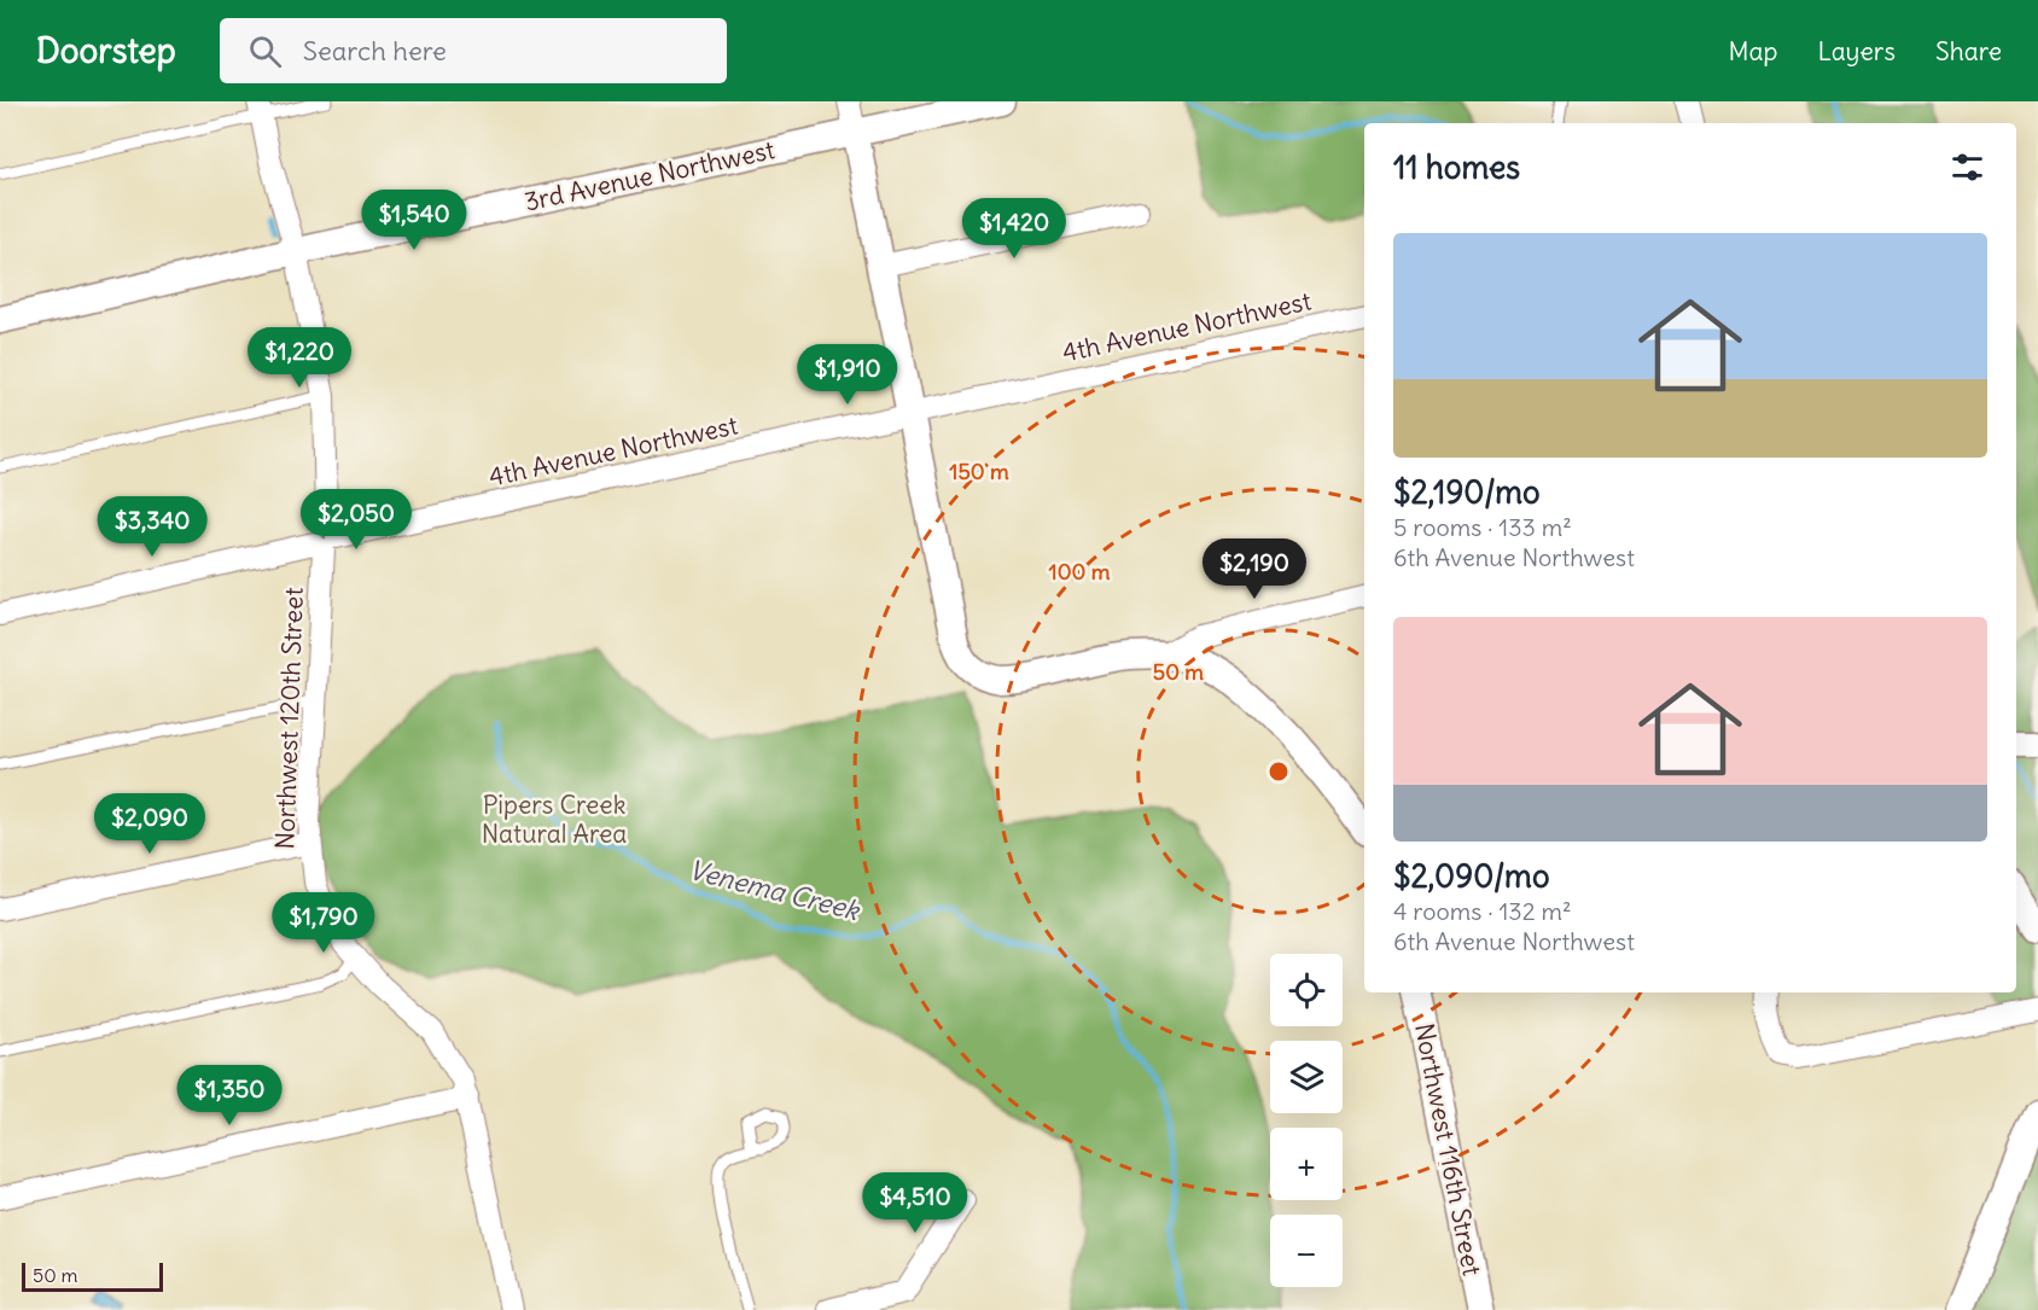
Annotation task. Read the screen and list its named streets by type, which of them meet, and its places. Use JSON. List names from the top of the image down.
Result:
{
  "streets": {
    "street": [
      "3rd Avenue Northwest",
      "4th Avenue Northwest",
      "Northwest 120th Street",
      "Northwest 116th Street"
    ]
  },
  "crossings": [
    ["3rd Avenue Northwest", "Northwest 120th Street"],
    ["4th Avenue Northwest", "Northwest 120th Street"]
  ],
  "water": ["Venema Creek"],
  "parks": ["Pipers Creek Natural Area"],
  "scale_bar": "50 m",
  "page": {
    "header": "Doorstep",
    "search": "Search here",
    "nav": ["Map", "Layers", "Share"],
    "heading": "11 homes",
    "price": [
      "$1,540",
      "$1,420",
      "$1,220",
      "$1,910",
      "$2,050",
      "$3,340",
      "$2,190",
      "$2,090",
      "$1,790",
      "$1,350",
      "$4,510"
    ],
    "list": [
      {
        "name": "$2,190/mo",
        "note": "5 rooms · 133 m² · 6th Avenue Northwest"
      },
      {
        "name": "$2,090/mo",
        "note": "4 rooms · 132 m² · 6th Avenue Northwest"
      }
    ],
    "map_buttons": ["+", "−"],
    "scale": "50 m"
  },
  "rings": ["150 m", "100 m", "50 m"]
}
